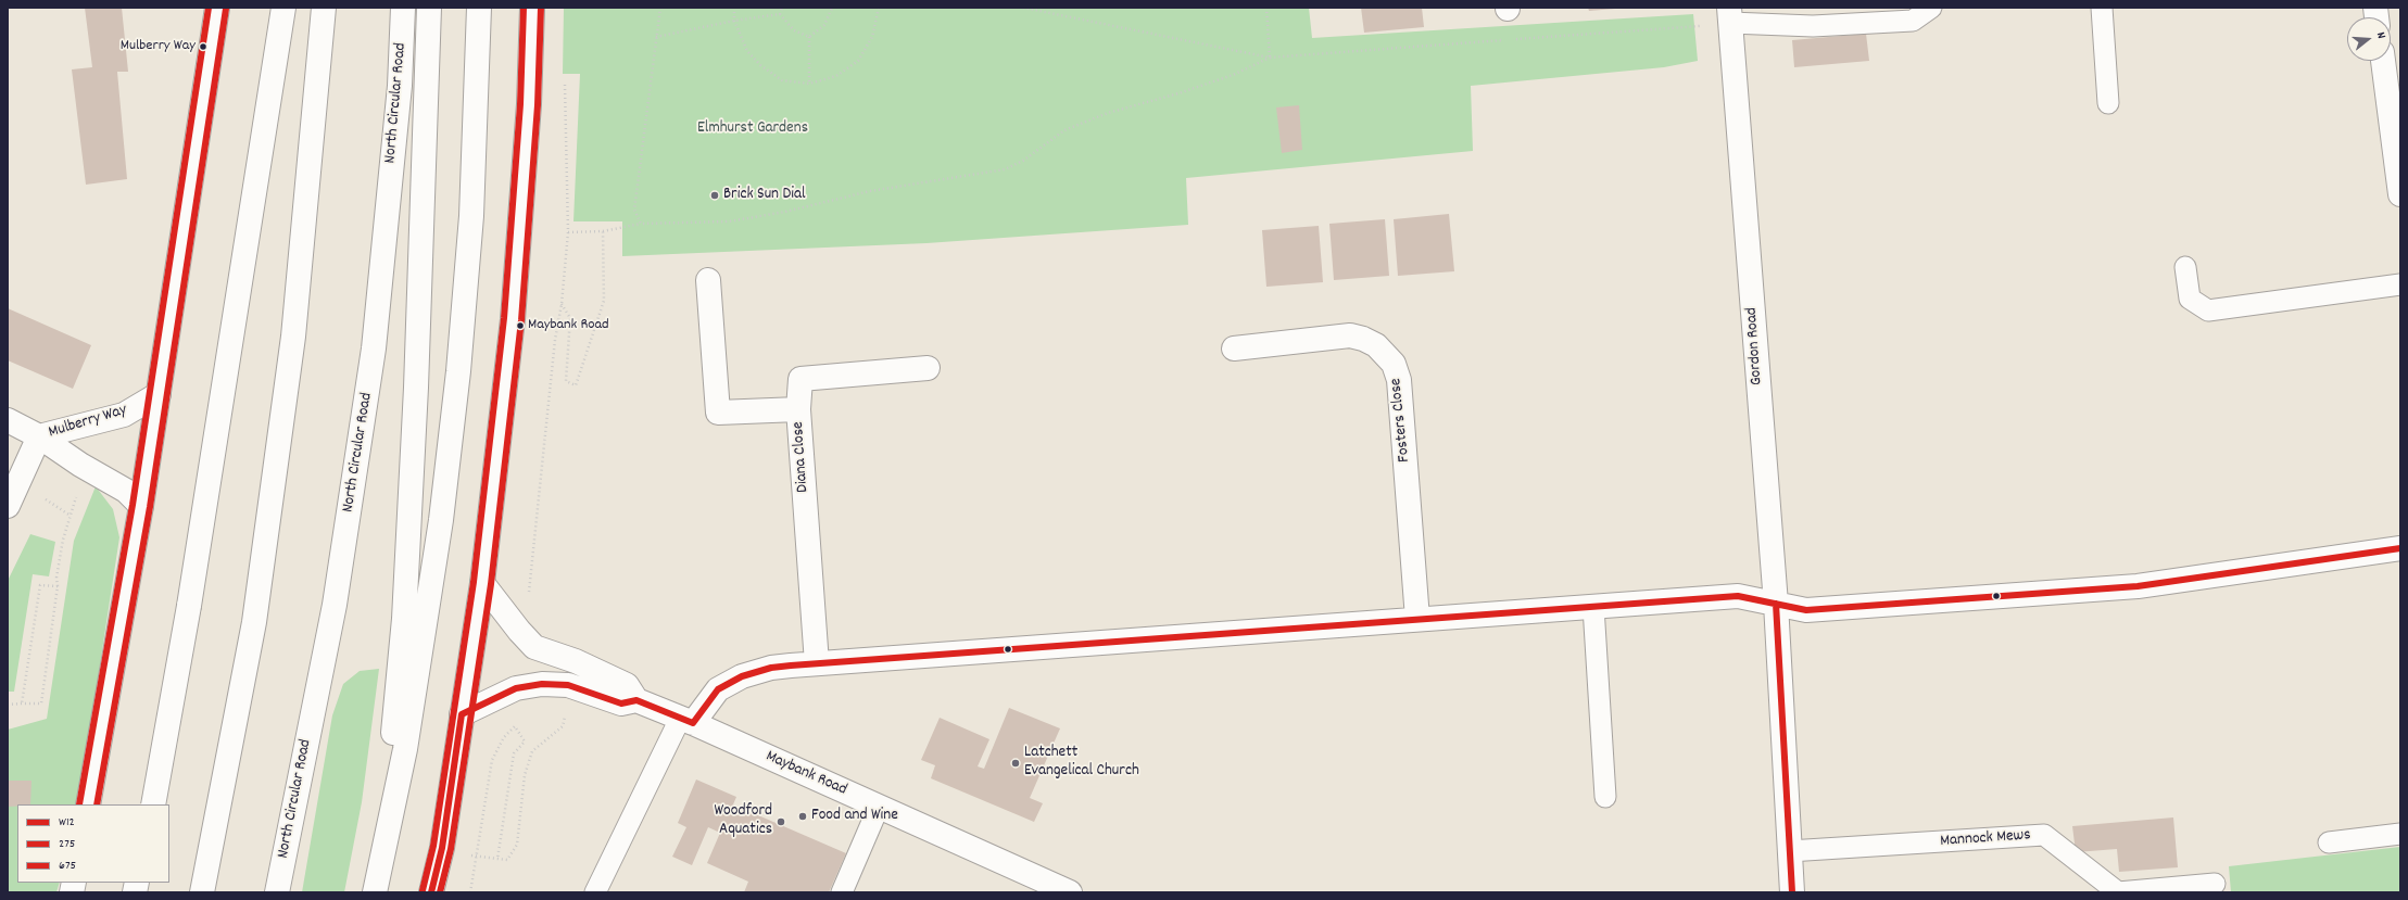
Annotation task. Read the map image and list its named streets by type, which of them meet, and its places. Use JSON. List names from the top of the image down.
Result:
{
  "streets": {
    "main road": [
      "North Circular Road",
      "Gordon Road",
      "Fosters Close",
      "Mulberry Way",
      "Diana Close",
      "Maybank Road"
    ],
    "lane": ["Mannock Mews"]
  },
  "crossings": [
    ["Gordon Road", "Mannock Mews"]
  ],
  "parks": ["Elmhurst Gardens"],
  "places": [
    "Mulberry Way",
    "Brick Sun Dial",
    "Maybank Road",
    "Latchett Evangelical Church",
    "Food and Wine",
    "Woodford Aquatics"
  ],
  "lines": ["transit line 275", "transit line 675", "transit line W12"],
  "legend": ["W12", "275", "675"],
  "north": "right"
}
